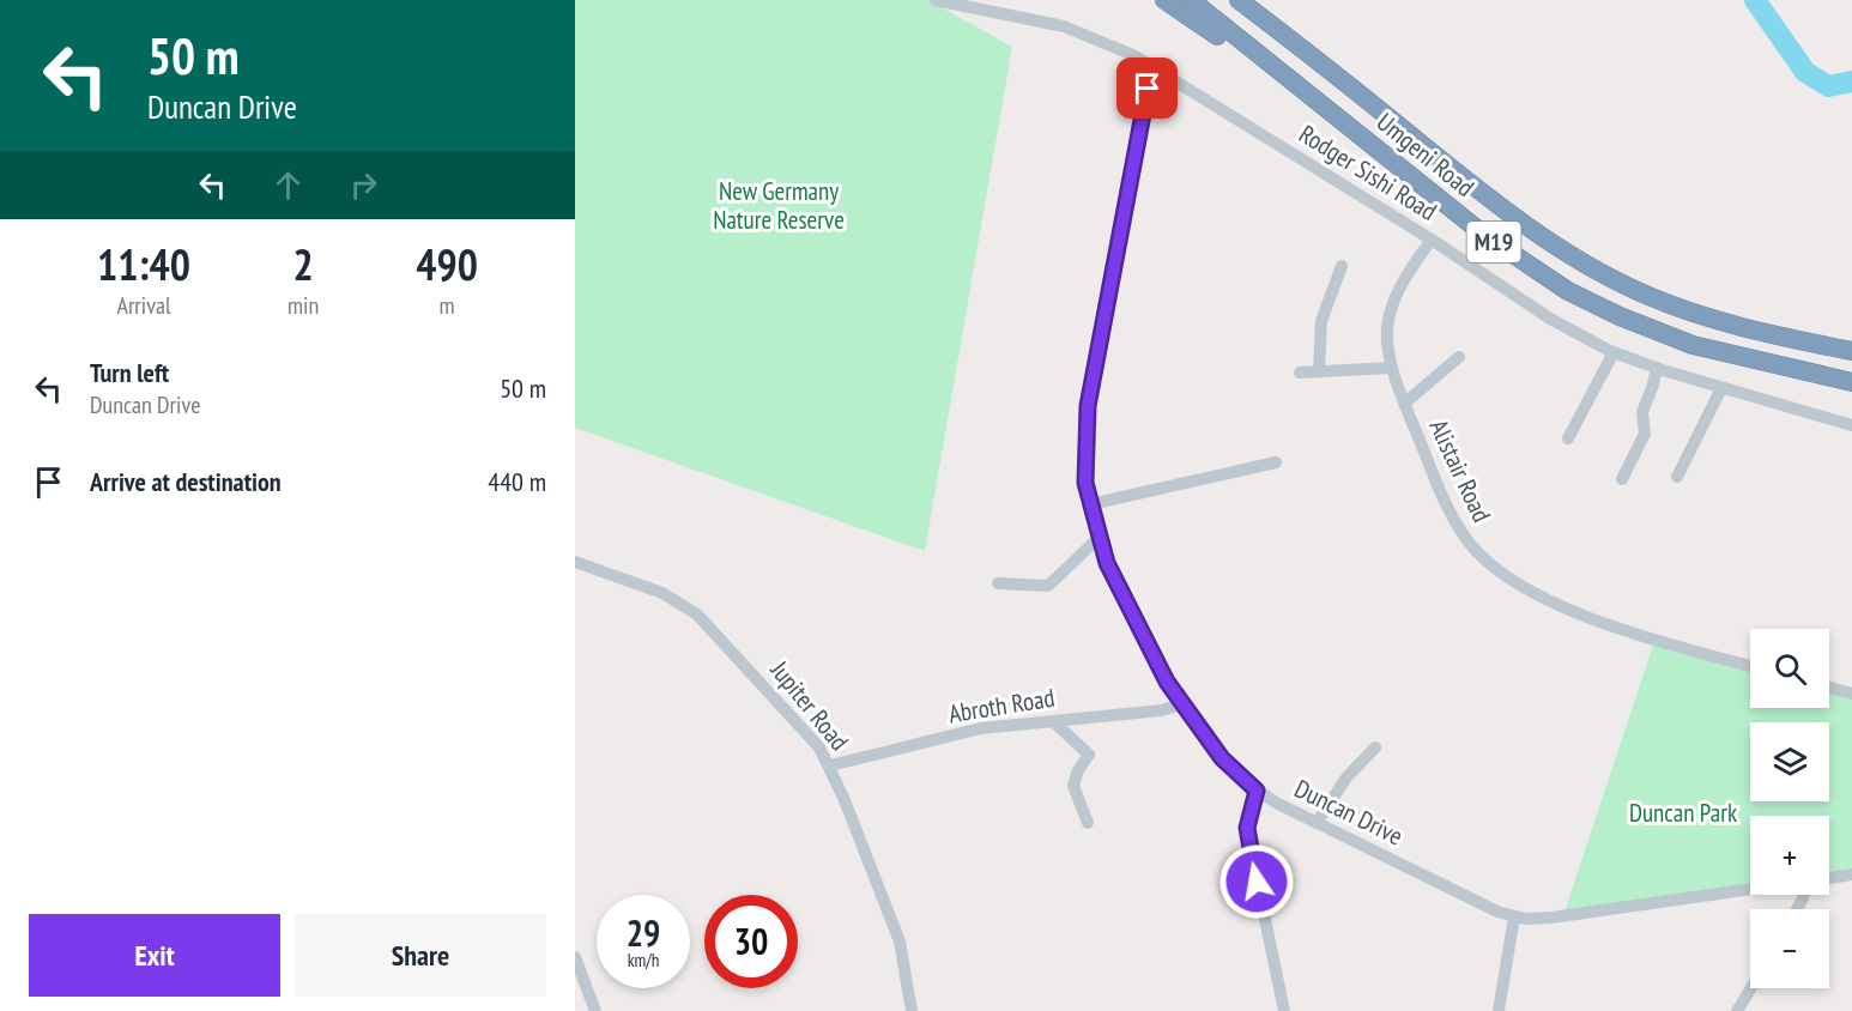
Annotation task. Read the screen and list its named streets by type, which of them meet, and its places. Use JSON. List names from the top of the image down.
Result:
{
  "streets": {
    "highway": ["Umgeni Road", "M19"],
    "street": [
      "Rodger Sishi Road",
      "Alistair Road",
      "Jupiter Road",
      "Abroth Road",
      "Duncan Drive"
    ]
  },
  "crossings": [
    ["Rodger Sishi Road", "Alistair Road"],
    ["Rodger Sishi Road", "Duncan Drive"],
    ["Jupiter Road", "Abroth Road"],
    ["Abroth Road", "Duncan Drive"]
  ],
  "parks": ["New Germany Nature Reserve", "Duncan Park"],
  "page": {
    "turn": ["50 m", "Duncan Drive"],
    "eta": [
      "11:40",
      "Arrival",
      "2",
      "min",
      "490",
      "m"
    ],
    "list": [
      {
        "name": "Turn left",
        "note": "Duncan Drive",
        "value": "50 m"
      },
      {
        "name": "Arrive at destination",
        "value": "440 m"
      }
    ],
    "map_buttons": ["+", "−"],
    "speed": "29 km/h",
    "limit": "30",
    "buttons": ["Exit", "Share"]
  }
}
